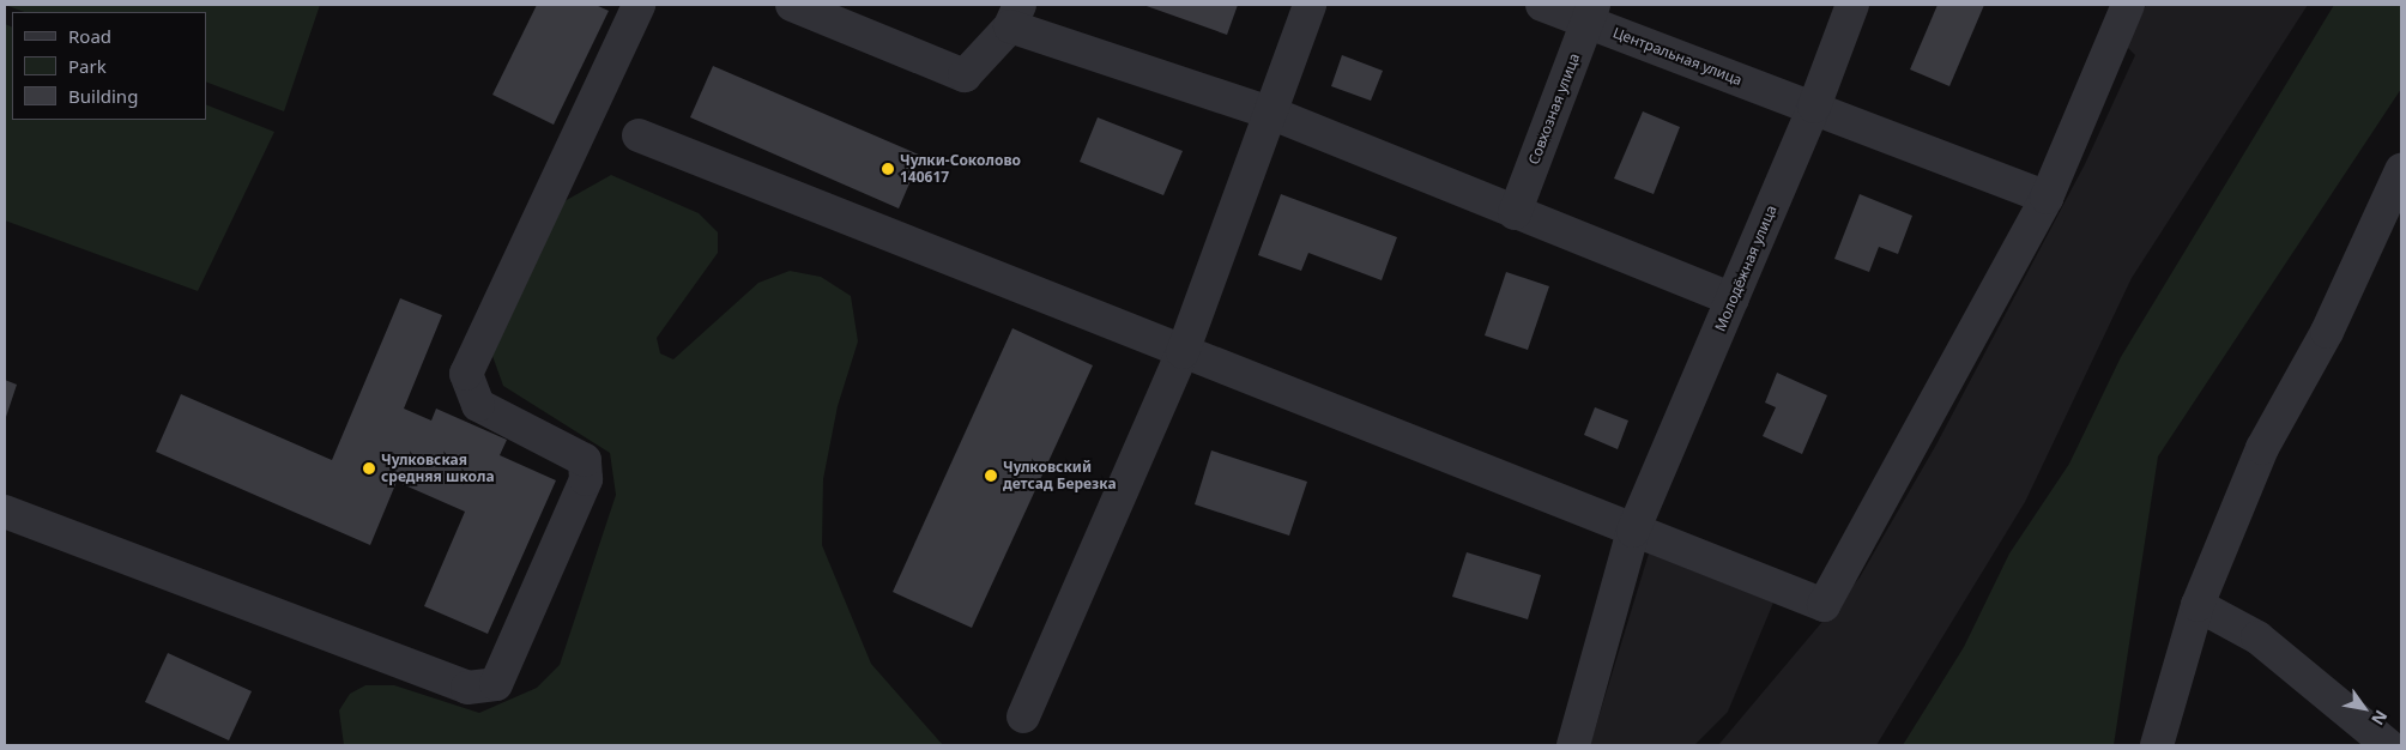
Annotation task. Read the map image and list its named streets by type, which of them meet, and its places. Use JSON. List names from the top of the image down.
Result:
{
  "streets": {
    "street": ["Центральная улица", "Совхозная улица", "Молодёжная улица"]
  },
  "crossings": [
    ["Центральная улица", "Совхозная улица"],
    ["Центральная улица", "Молодёжная улица"]
  ],
  "places": ["Чулки-Соколово 140617", "Чулковская средняя школа", "Чулковский детсад Березка"],
  "legend": ["Road", "Park", "Building"],
  "north": "bottom right"
}
